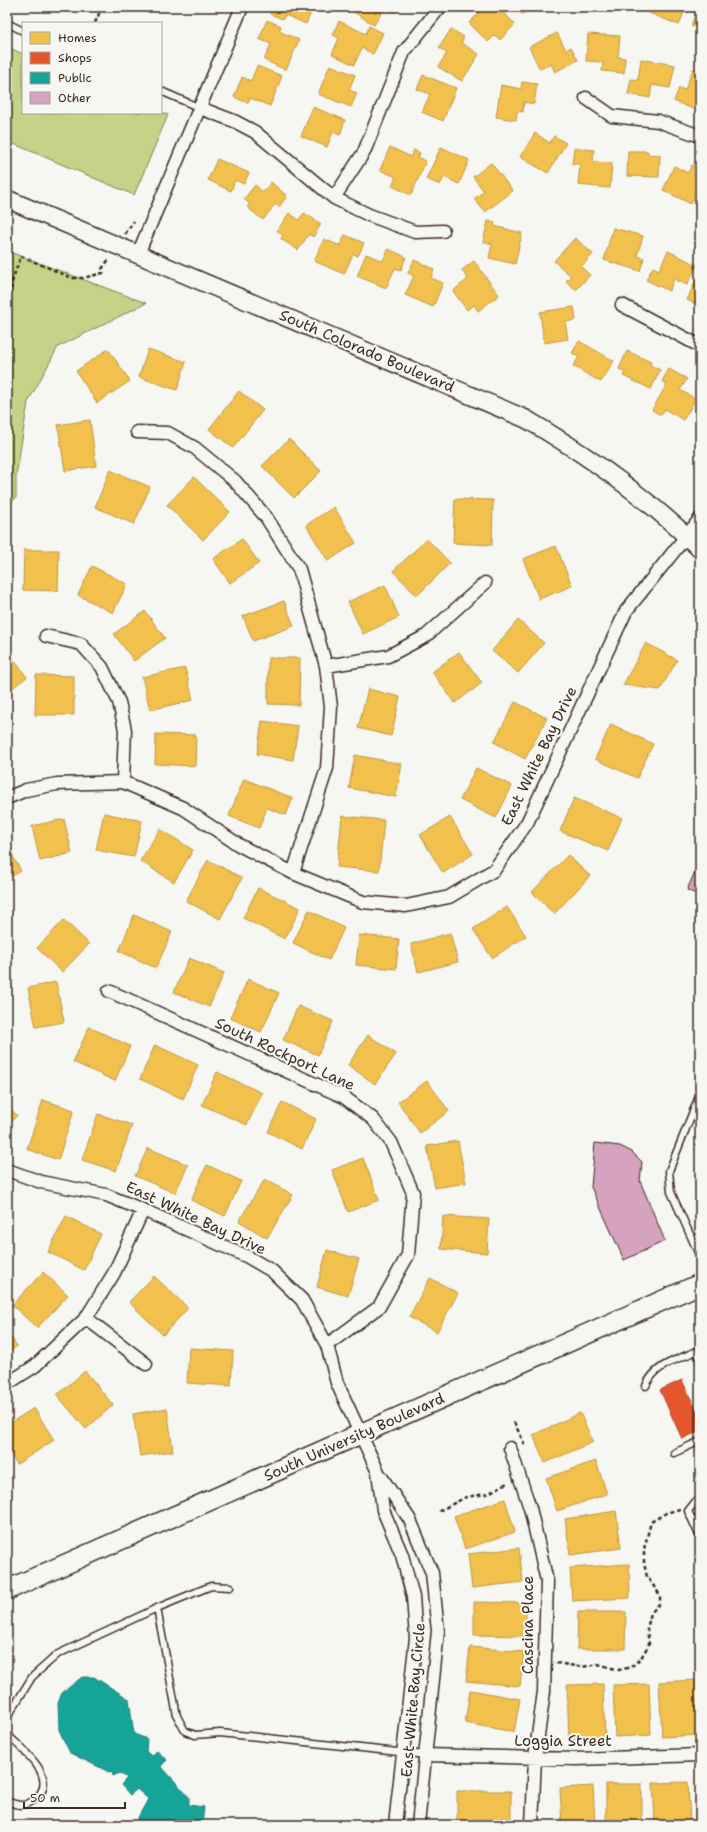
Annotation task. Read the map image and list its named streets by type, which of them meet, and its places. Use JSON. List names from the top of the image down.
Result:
{
  "streets": {
    "main road": ["South Colorado Boulevard", "South University Boulevard"],
    "street": [
      "East White Bay Drive",
      "South Rockport Lane",
      "Cascina Place",
      "East White Bay Circle",
      "Loggia Street"
    ]
  },
  "crossings": [
    ["South Colorado Boulevard", "East White Bay Drive"],
    ["East White Bay Drive", "South Rockport Lane"],
    ["East White Bay Drive", "South University Boulevard"],
    ["East White Bay Drive", "East White Bay Circle"],
    ["Cascina Place", "Loggia Street"],
    ["East White Bay Circle", "Loggia Street"]
  ],
  "legend": [
    "Homes",
    "Shops",
    "Public",
    "Other"
  ],
  "scale_bar": "50 m"
}
